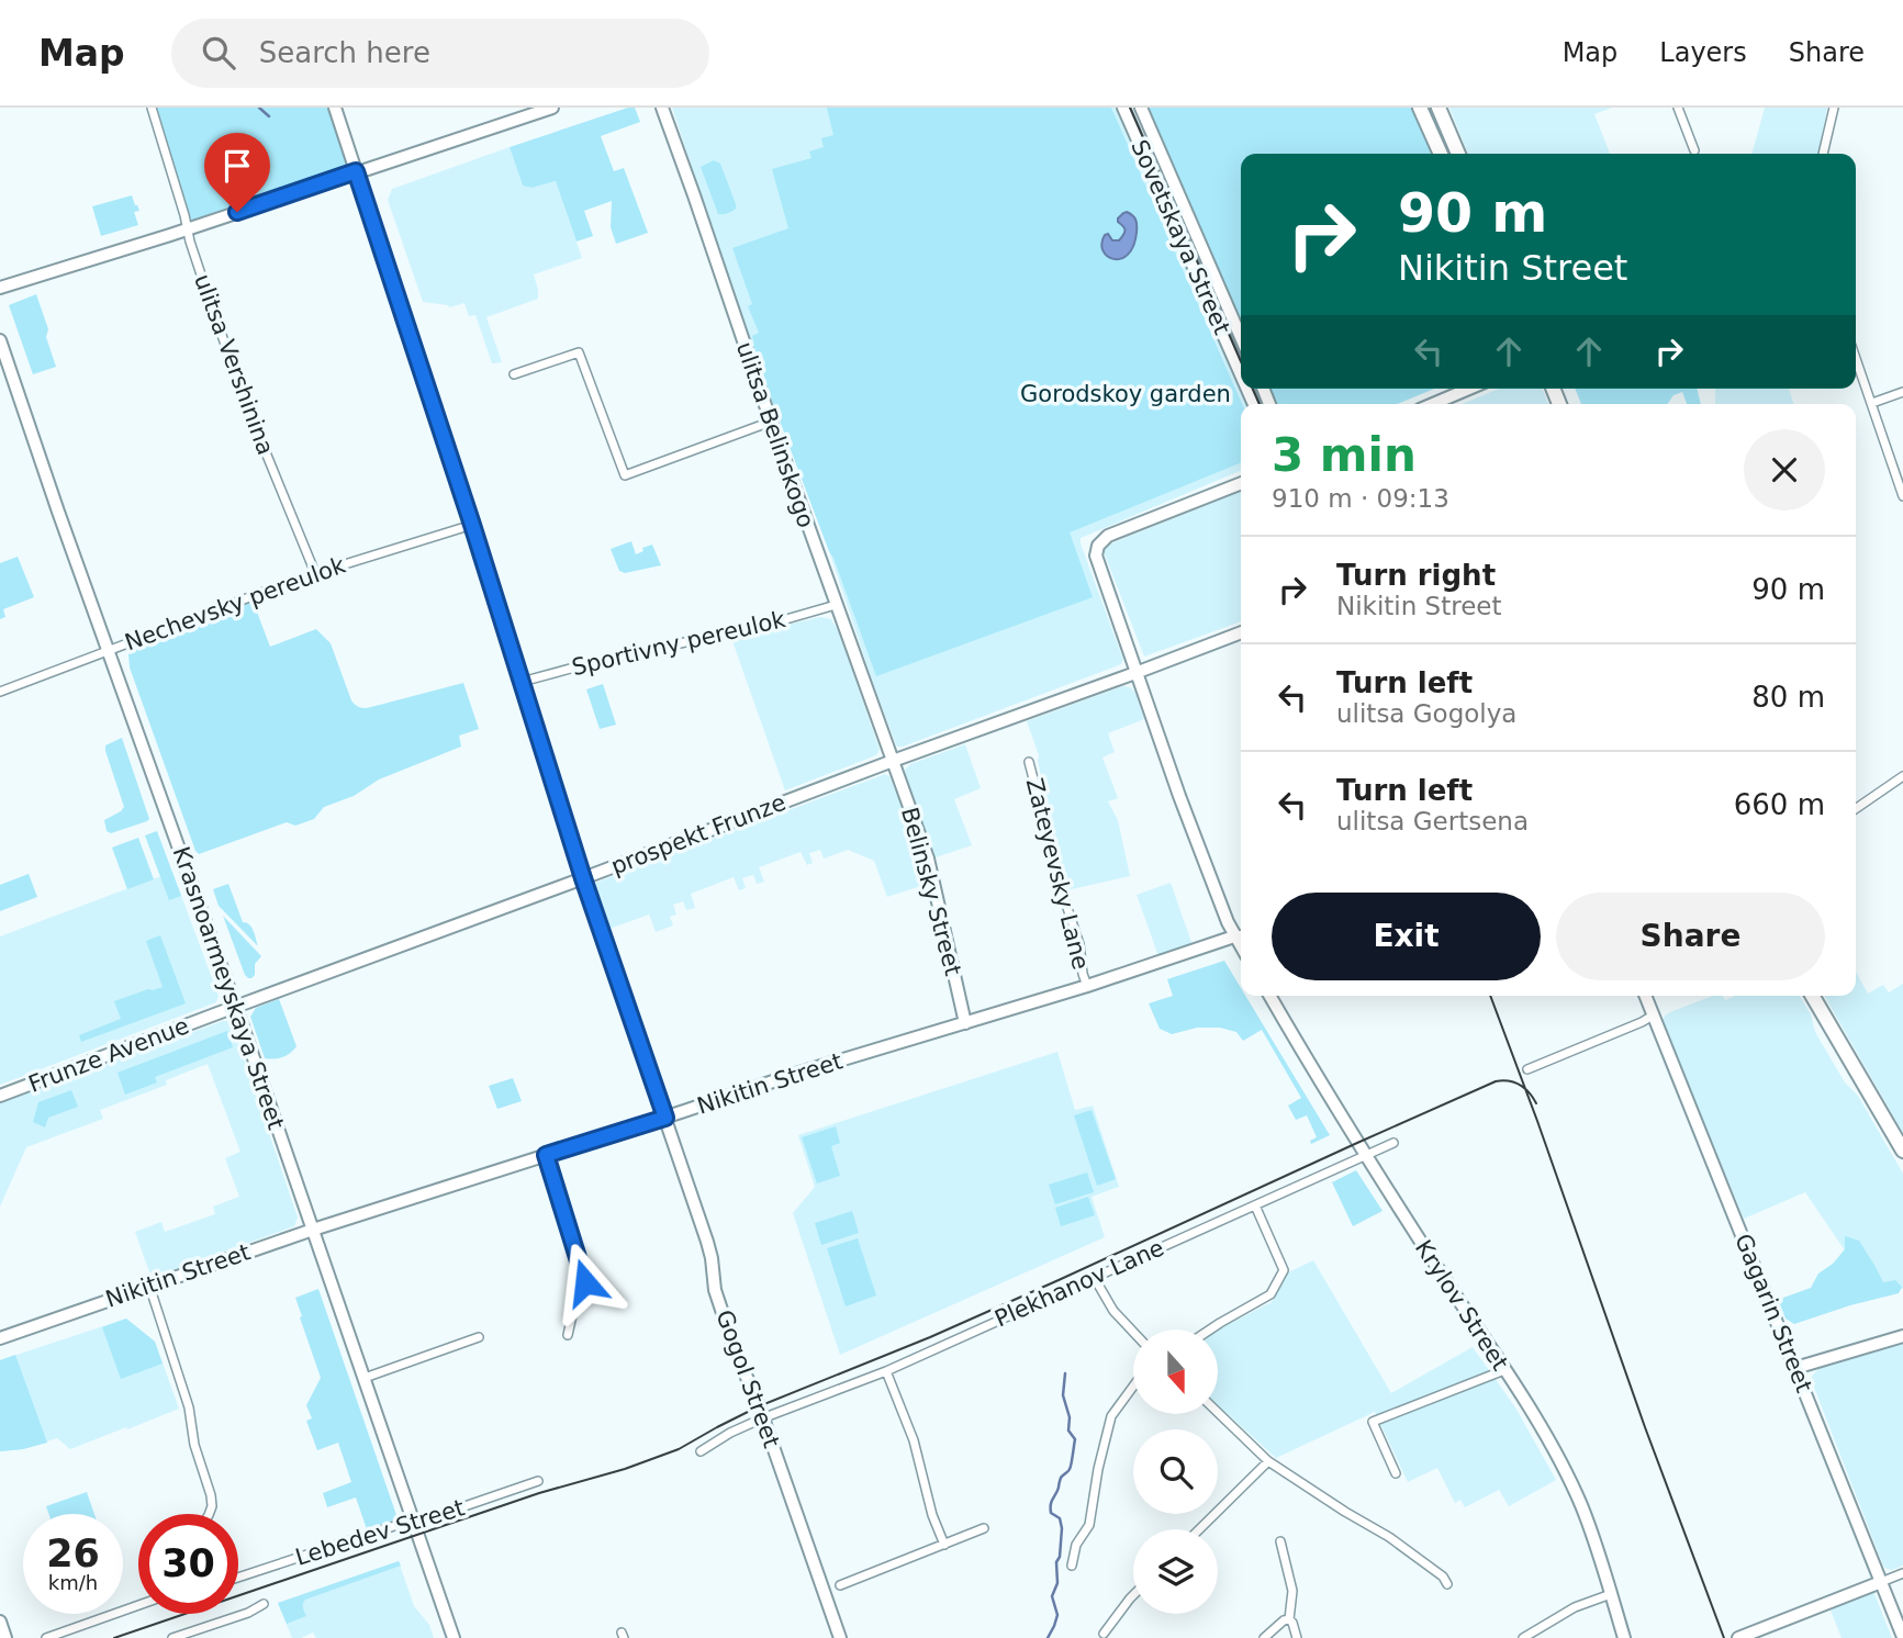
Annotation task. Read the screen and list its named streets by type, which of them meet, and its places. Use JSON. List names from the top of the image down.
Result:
{
  "streets": {
    "street": [
      "Sovetskaya Street",
      "ulitsa Vershinina",
      "ulitsa Belinskogo",
      "Nechevsky pereulok",
      "Sportivny pereulok",
      "prospekt Frunze",
      "Zateyevsky Lane",
      "Belinsky Street",
      "Krasnoarmeyskaya Street",
      "Nikitin Street",
      "Plekhanov Lane",
      "Krylov Street",
      "Gagarin Street",
      "Gogol Street",
      "Lebedev Street"
    ]
  },
  "crossings": [
    ["ulitsa Vershinina", "Nechevsky pereulok"],
    ["ulitsa Belinskogo", "Sportivny pereulok"],
    ["ulitsa Belinskogo", "prospekt Frunze"],
    ["ulitsa Belinskogo", "Belinsky Street"],
    ["Nechevsky pereulok", "Krasnoarmeyskaya Street"],
    ["Nechevsky pereulok", "Gogol Street"],
    ["Sportivny pereulok", "Gogol Street"],
    ["prospekt Frunze", "Belinsky Street"],
    ["prospekt Frunze", "Krasnoarmeyskaya Street"],
    ["prospekt Frunze", "Gogol Street"],
    ["Zateyevsky Lane", "Nikitin Street"],
    ["Belinsky Street", "Nikitin Street"],
    ["Krasnoarmeyskaya Street", "Nikitin Street"],
    ["Krasnoarmeyskaya Street", "Lebedev Street"],
    ["Nikitin Street", "Gogol Street"],
    ["Plekhanov Lane", "Krylov Street"],
    ["Plekhanov Lane", "Gogol Street"]
  ],
  "parks": ["Gorodskoy garden"],
  "north": "bottom",
  "page": {
    "header": "Map",
    "search": "Search here",
    "nav": ["Map", "Layers", "Share"],
    "turn": ["90 m", "Nikitin Street"],
    "heading": ["3 min", "910 m · 09:13"],
    "list": [
      {
        "name": "Turn right",
        "note": "Nikitin Street",
        "value": "90 m"
      },
      {
        "name": "Turn left",
        "note": "ulitsa Gogolya",
        "value": "80 m"
      },
      {
        "name": "Turn left",
        "note": "ulitsa Gertsena",
        "value": "660 m"
      }
    ],
    "buttons": ["Exit", "Share"],
    "speed": "26 km/h",
    "limit": "30"
  }
}
